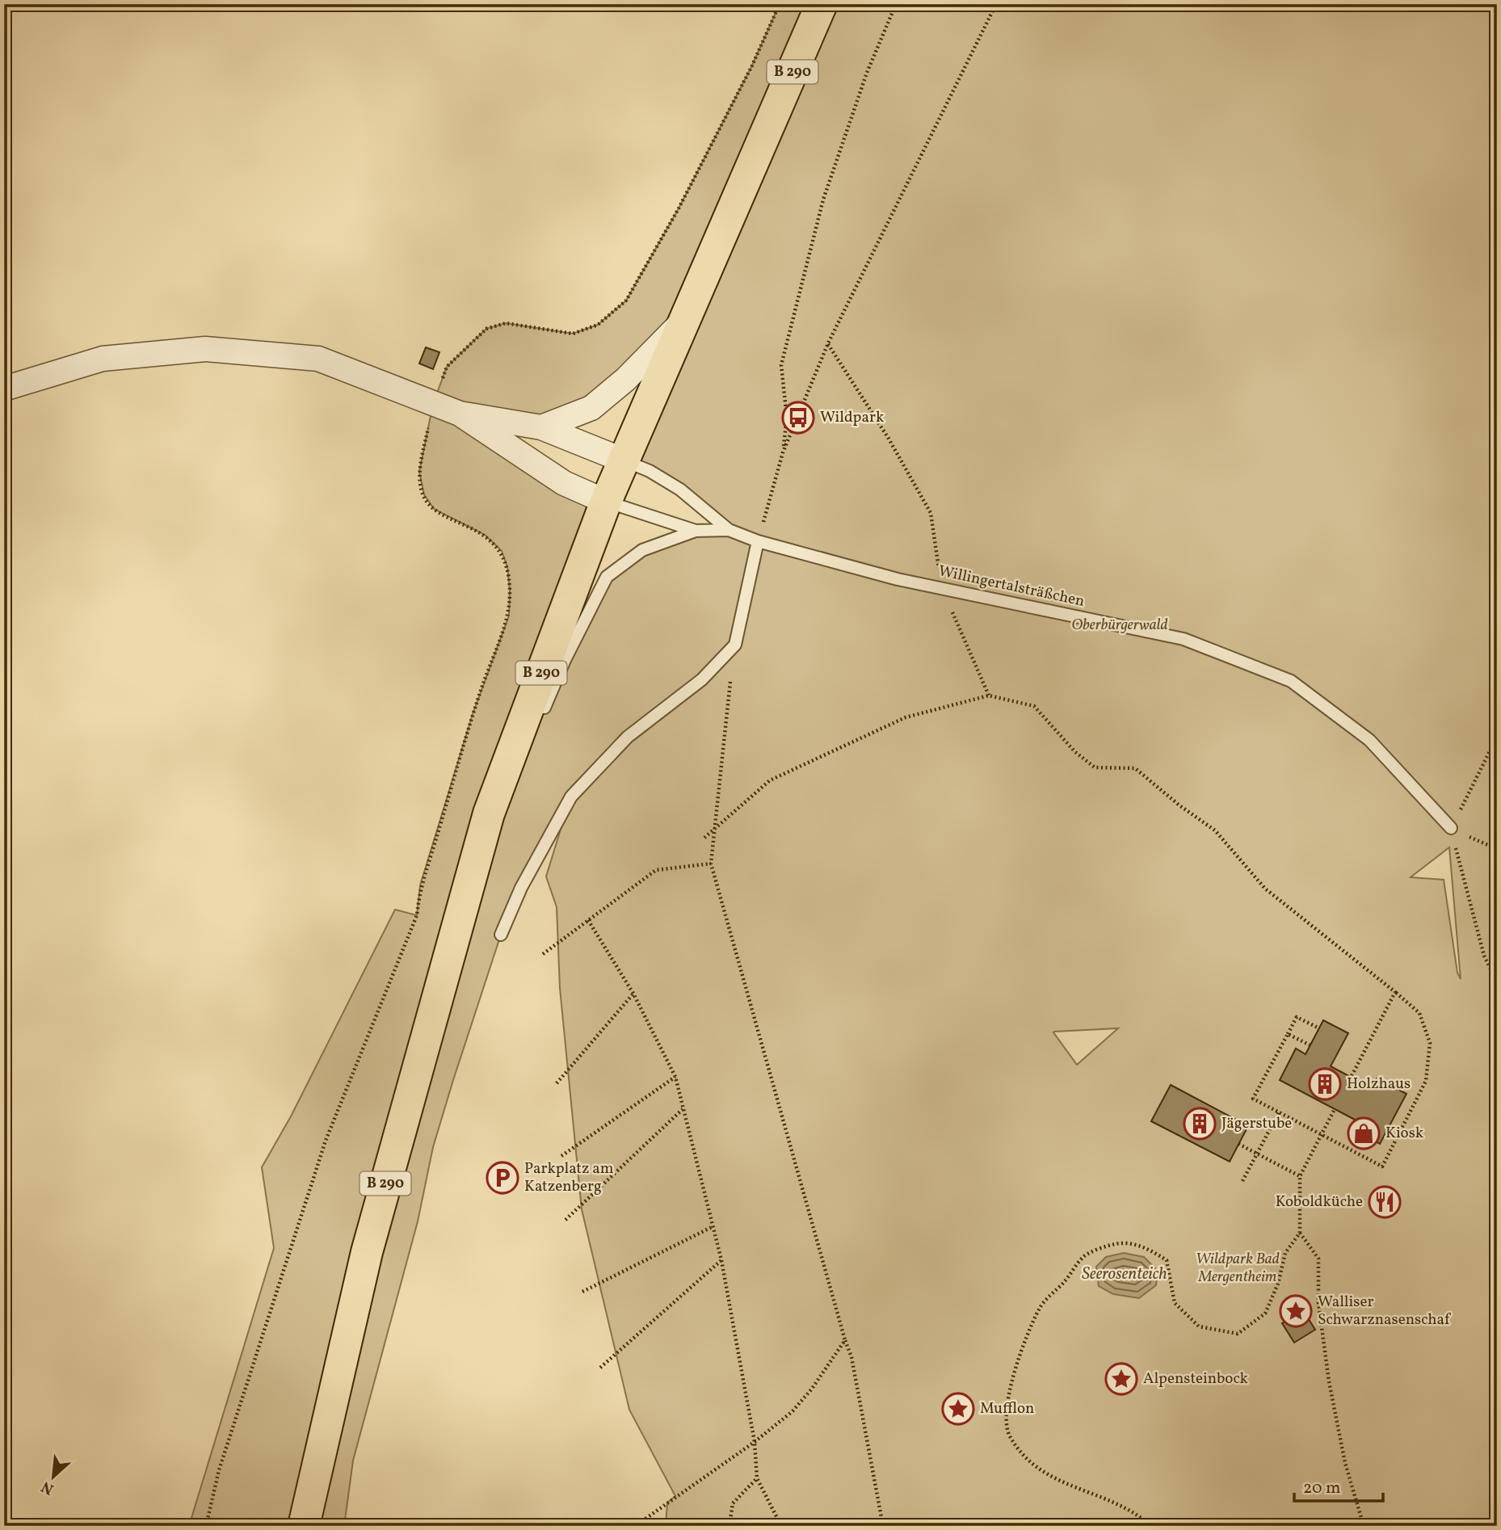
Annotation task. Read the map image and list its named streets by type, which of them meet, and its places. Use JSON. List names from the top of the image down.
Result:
{
  "streets": {
    "main road": ["B 290"],
    "lane": ["Willingertalsträßchen"]
  },
  "water": ["Seerosenteich"],
  "parks": ["Oberbürgerwald", "Wildpark Bad Mergentheim"],
  "places": {
    "bus stop": ["Wildpark"],
    "building": ["Holzhaus", "Jägerstube"],
    "shop": ["Kiosk"],
    "parking": ["Parkplatz am Katzenberg"],
    "restaurant": ["Koboldküche"],
    "place": ["Walliser Schwarznasenschaf", "Alpensteinbock", "Mufflon"]
  },
  "scale_bar": "20 m",
  "north": "bottom left"
}
